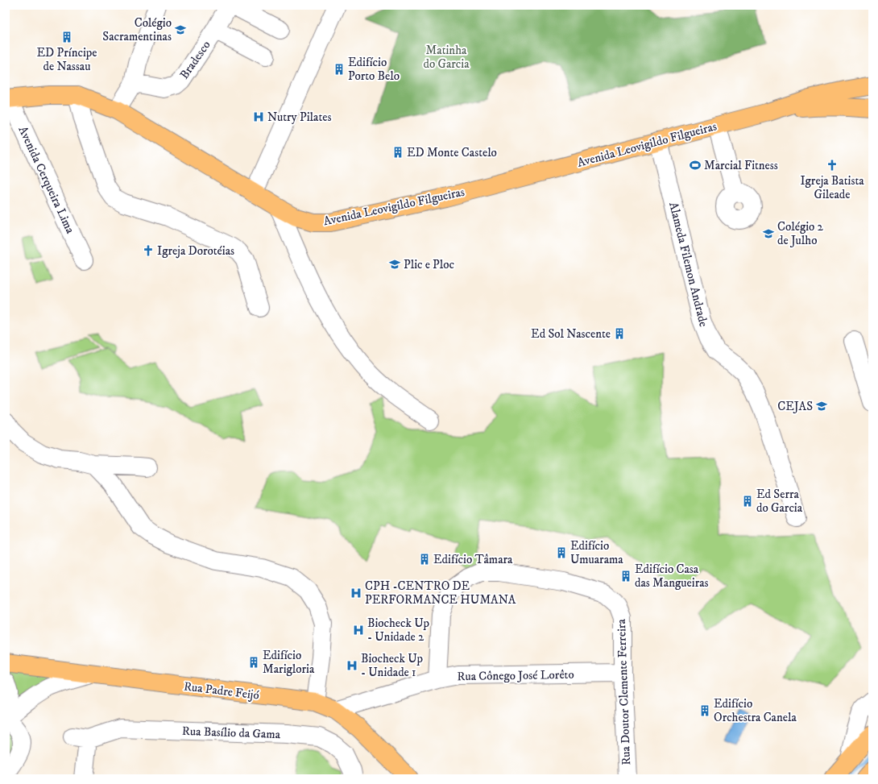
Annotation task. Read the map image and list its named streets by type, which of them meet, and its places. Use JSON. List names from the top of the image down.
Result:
{
  "streets": {
    "main road": ["Avenida Leovigildo Filgueiras", "Rua Padre Feijó"],
    "street": [
      "Bradesco",
      "Avenida Cerqueira Lima",
      "Alameda Filemon Andrade",
      "Rua Cônego José Lorêto",
      "Rua Doutor Clemente Ferreira",
      "Rua Basílio da Gama"
    ]
  },
  "crossings": [
    ["Avenida Leovigildo Filgueiras", "Avenida Cerqueira Lima"],
    ["Avenida Leovigildo Filgueiras", "Alameda Filemon Andrade"],
    ["Rua Cônego José Lorêto", "Rua Padre Feijó"],
    ["Rua Cônego José Lorêto", "Rua Doutor Clemente Ferreira"]
  ],
  "parks": ["Matinha do Garcia"],
  "places": {
    "school or university": [
      "Colégio Sacramentinas",
      "Colégio 2 de Julho",
      "Plic e Ploc",
      "CEJAS"
    ],
    "building": [
      "ED Príncipe de Nassau",
      "Edifício Porto Belo",
      "ED Monte Castelo",
      "Ed Sol Nascente",
      "Ed Serra do Garcia",
      "Edifício Umuarama",
      "Edifício Tâmara",
      "Edifício Casa das Mangueiras",
      "Edifício Marigloria",
      "Edifício Orchestra Canela"
    ],
    "hospital": [
      "Nutry Pilates",
      "CPH -CENTRO DE PERFORMANCE HUMANA",
      "Biocheck Up - Unidade 2",
      "Biocheck Up - Unidade 1"
    ],
    "sports": ["Marcial Fitness"],
    "church": ["Igreja Batista Gileade", "Igreja Dorotéias"]
  }
}
